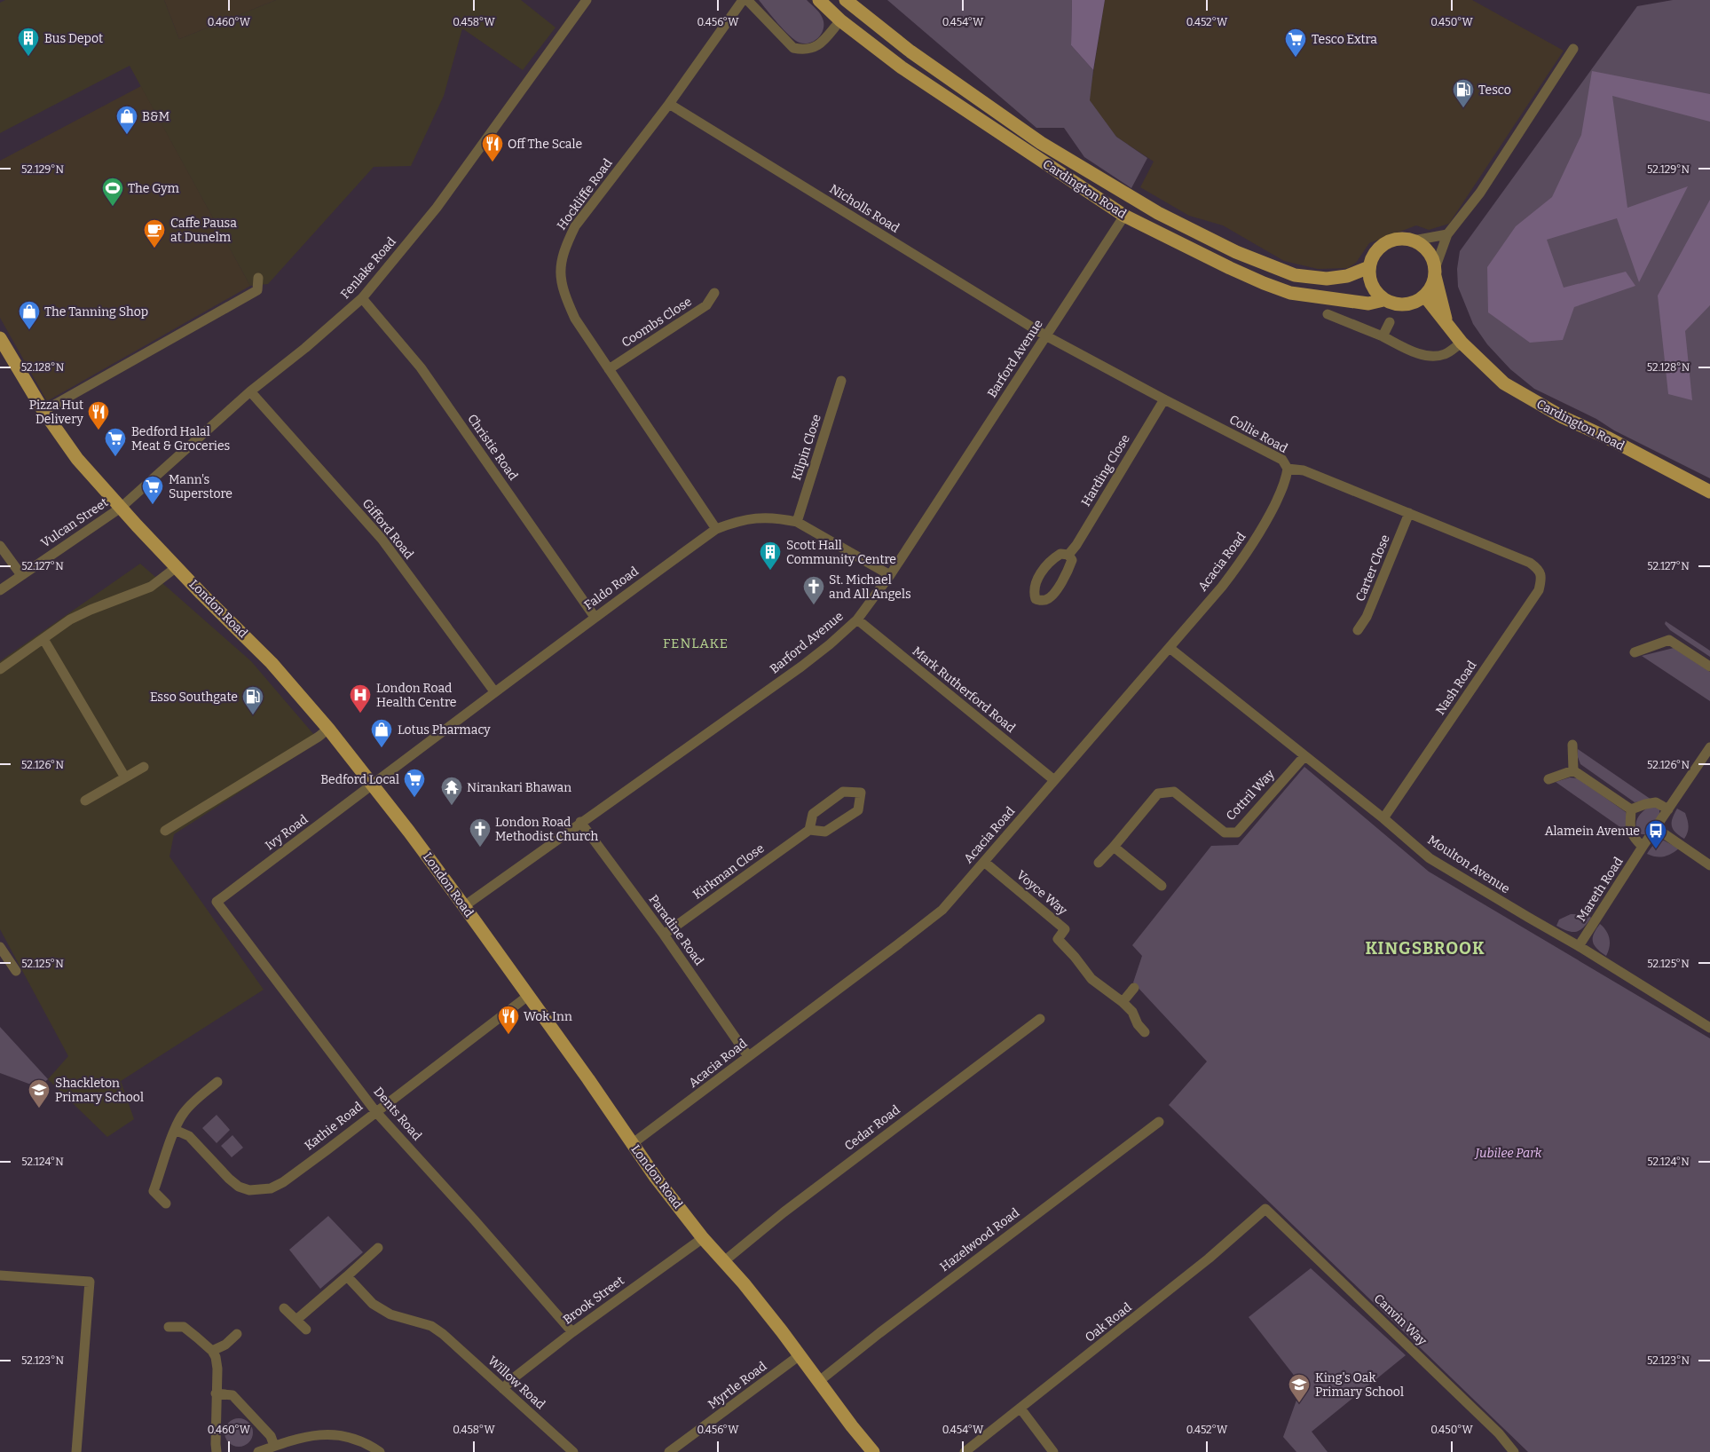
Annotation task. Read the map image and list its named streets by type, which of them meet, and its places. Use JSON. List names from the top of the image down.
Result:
{
  "streets": {
    "main road": ["Cardington Road", "London Road"],
    "street": [
      "Hockliffe Road",
      "Nicholls Road",
      "Fenlake Road",
      "Coombs Close",
      "Barford Avenue",
      "Collie Road",
      "Christie Road",
      "Kilpin Close",
      "Harding Close",
      "Vulcan Street",
      "Gifford Road",
      "Acacia Road",
      "Carter Close",
      "Faldo Road",
      "Nash Road",
      "Mark Rutherford Road",
      "Cottril Way",
      "Ivy Road",
      "Moulton Avenue",
      "Kirkman Close",
      "Mareth Road",
      "Voyce Way",
      "Paradine Road",
      "Dents Road",
      "Kathie Road",
      "Cedar Road",
      "Hazelwood Road",
      "Brook Street",
      "Canvin Way",
      "Oak Road",
      "Willow Road",
      "Myrtle Road"
    ]
  },
  "crossings": [
    ["Cardington Road", "Barford Avenue"],
    ["Hockliffe Road", "Nicholls Road"],
    ["Hockliffe Road", "Coombs Close"],
    ["Hockliffe Road", "Faldo Road"],
    ["Nicholls Road", "Barford Avenue"],
    ["Nicholls Road", "Collie Road"],
    ["Fenlake Road", "Christie Road"],
    ["Fenlake Road", "Vulcan Street"],
    ["Fenlake Road", "Gifford Road"],
    ["Fenlake Road", "London Road"],
    ["Barford Avenue", "Collie Road"],
    ["Barford Avenue", "Faldo Road"],
    ["Barford Avenue", "London Road"],
    ["Barford Avenue", "Mark Rutherford Road"],
    ["Barford Avenue", "Paradine Road"],
    ["Collie Road", "Harding Close"],
    ["Collie Road", "Acacia Road"],
    ["Collie Road", "Carter Close"],
    ["Collie Road", "Nash Road"],
    ["Christie Road", "Faldo Road"],
    ["Kilpin Close", "Faldo Road"],
    ["Vulcan Street", "London Road"],
    ["Gifford Road", "Faldo Road"],
    ["Acacia Road", "London Road"],
    ["Acacia Road", "Mark Rutherford Road"],
    ["Acacia Road", "Moulton Avenue"],
    ["Acacia Road", "Voyce Way"],
    ["Acacia Road", "Paradine Road"],
    ["Faldo Road", "London Road"],
    ["Faldo Road", "Ivy Road"],
    ["London Road", "Ivy Road"],
    ["London Road", "Kathie Road"],
    ["London Road", "Cedar Road"],
    ["London Road", "Hazelwood Road"],
    ["London Road", "Brook Street"],
    ["London Road", "Myrtle Road"],
    ["Nash Road", "Moulton Avenue"],
    ["Cottril Way", "Moulton Avenue"],
    ["Ivy Road", "Dents Road"],
    ["Moulton Avenue", "Mareth Road"],
    ["Kirkman Close", "Paradine Road"],
    ["Dents Road", "Kathie Road"],
    ["Dents Road", "Brook Street"],
    ["Brook Street", "Willow Road"],
    ["Canvin Way", "Oak Road"]
  ],
  "districts": ["FENLAKE", "KINGSBROOK"],
  "parks": ["Jubilee Park"],
  "places": {
    "building": ["Bus Depot", "Scott Hall Community Centre"],
    "supermarket": [
      "Tesco Extra",
      "Bedford Halal Meat & Groceries",
      "Mann's Superstore",
      "Bedford Local"
    ],
    "fuel station": ["Tesco", "Esso Southgate"],
    "shop": ["B&M", "The Tanning Shop", "Lotus Pharmacy"],
    "restaurant": ["Off The Scale", "Pizza Hut Delivery", "Wok Inn"],
    "sports": ["The Gym"],
    "cafe": ["Caffe Pausa at Dunelm"],
    "church": ["St. Michael and All Angels", "London Road Methodist Church"],
    "hospital": ["London Road Health Centre"],
    "temple": ["Nirankari Bhawan"],
    "bus stop": ["Alamein Avenue"],
    "school or university": ["Shackleton Primary School", "King's Oak Primary School"]
  },
  "coordinates": [
    "0.460°W",
    "0.458°W",
    "0.456°W",
    "0.454°W",
    "0.452°W",
    "0.450°W",
    "52.129°N",
    "52.128°N",
    "52.127°N",
    "52.126°N",
    "52.125°N",
    "52.124°N",
    "52.123°N"
  ]
}
